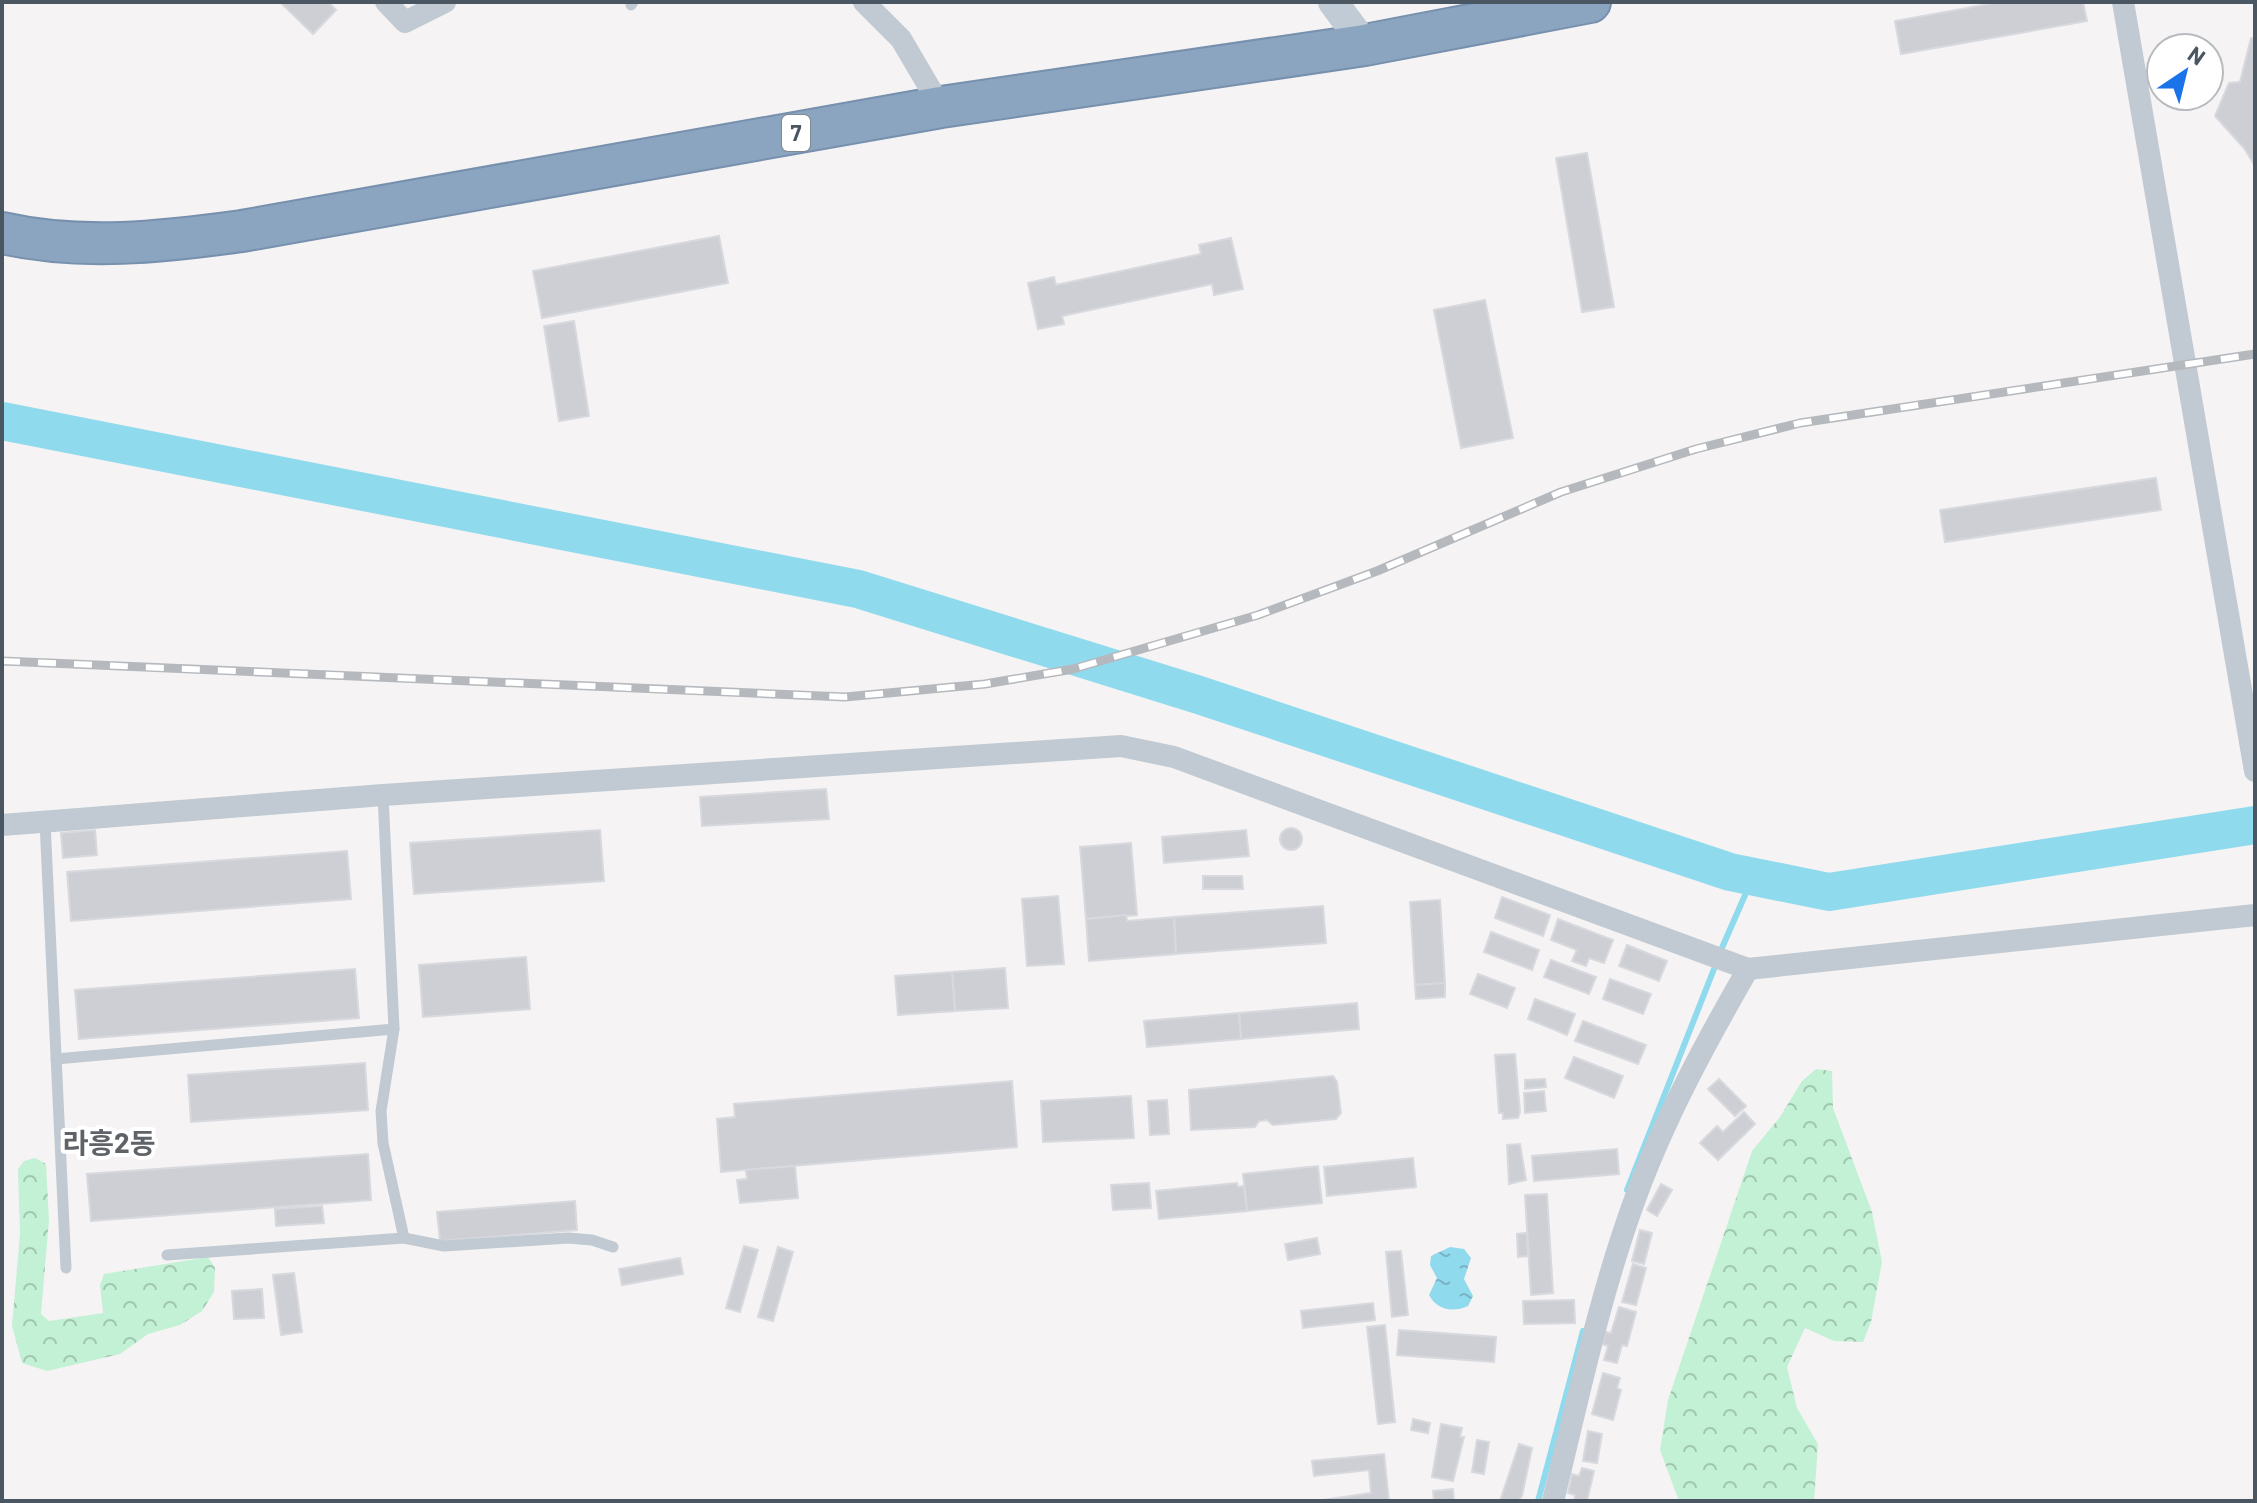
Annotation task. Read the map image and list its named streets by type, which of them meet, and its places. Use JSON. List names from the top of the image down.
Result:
{
  "streets": {
    "highway": ["7"]
  },
  "districts": ["라흥2동"],
  "north": "top right"
}
